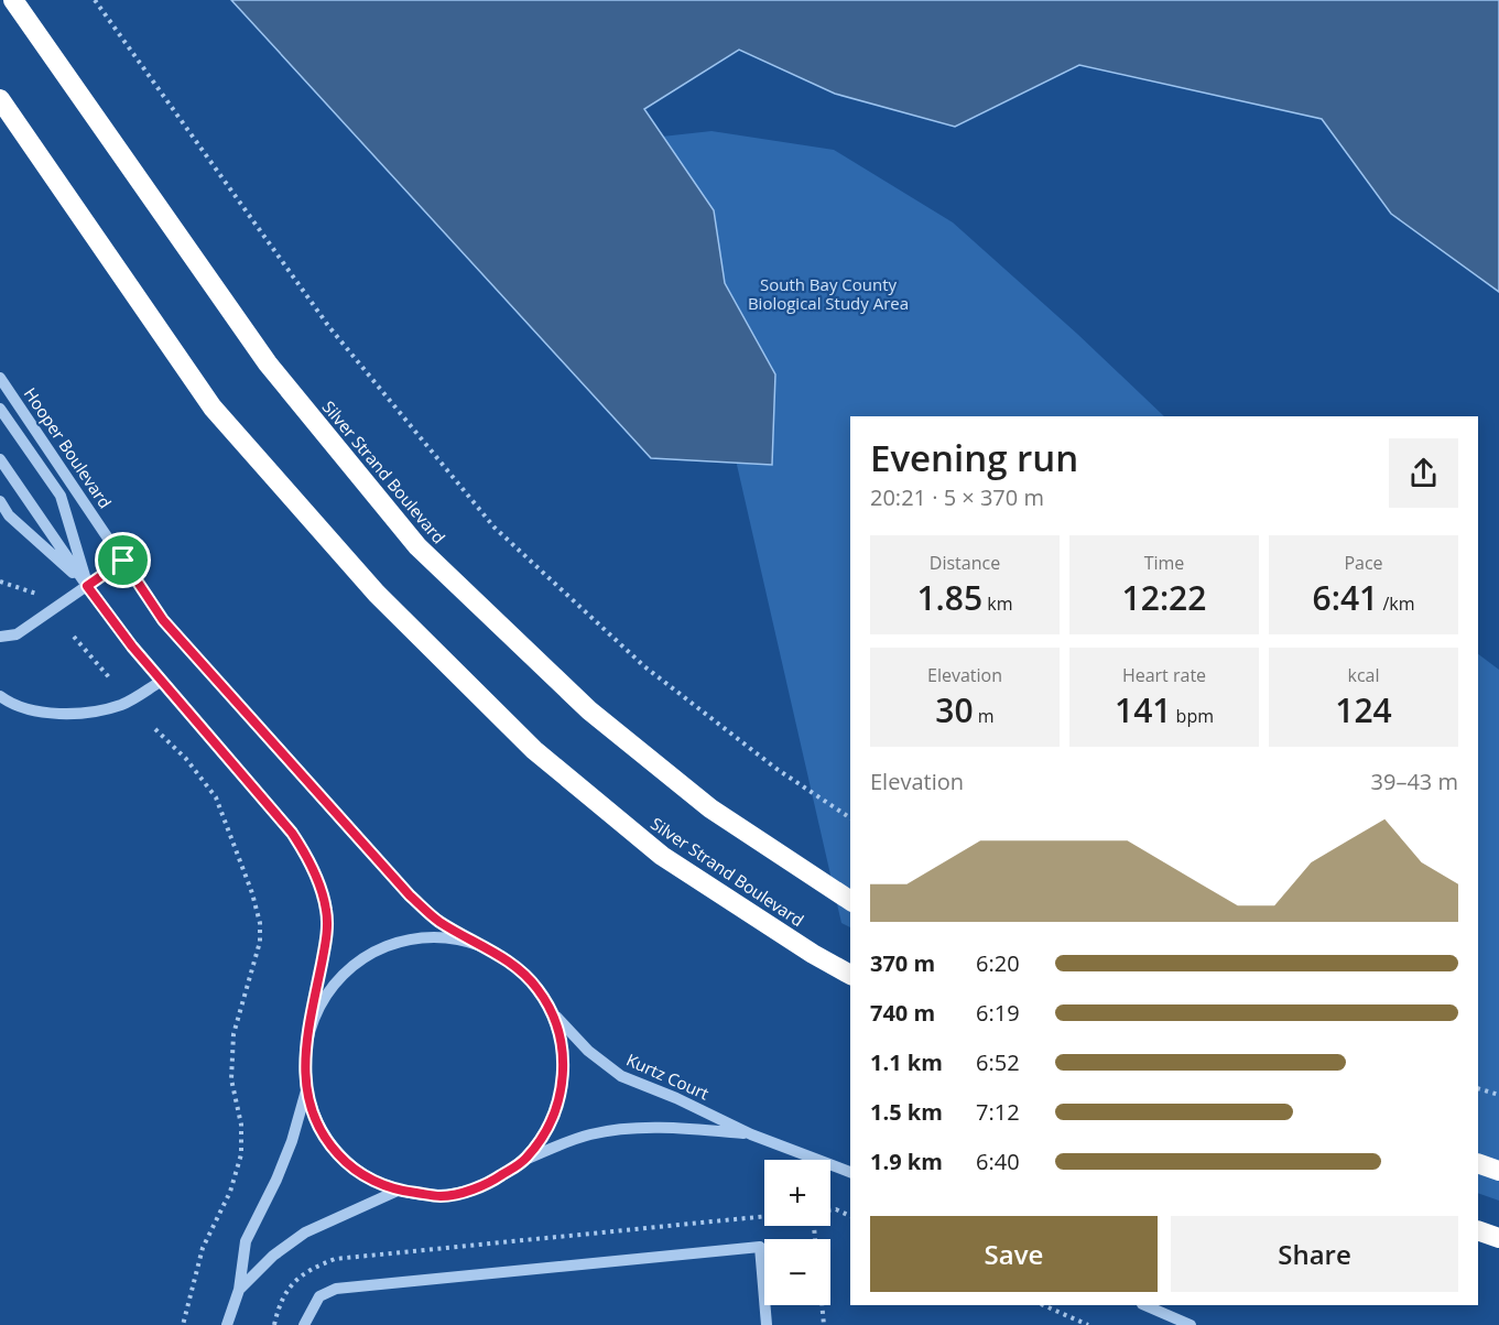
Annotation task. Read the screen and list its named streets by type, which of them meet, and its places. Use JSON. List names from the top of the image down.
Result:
{
  "streets": {
    "highway": ["Silver Strand Boulevard"],
    "street": ["Hooper Boulevard", "Kurtz Court"]
  },
  "crossings": [
    ["Hooper Boulevard", "Kurtz Court"]
  ],
  "parks": ["South Bay County Biological Study Area"],
  "page": {
    "heading": ["Evening run", "20:21 · 5 × 370 m"],
    "stats": [
      ["Distance", "1.85 km"],
      ["Time", "12:22"],
      ["Pace", "6:41 /km"],
      ["Elevation", "30 m"],
      ["Heart rate", "141 bpm"],
      ["kcal", "124"]
    ],
    "chart": ["Elevation", "39–43 m"],
    "list": [
      {
        "name": "370 m",
        "note": "6:20"
      },
      {
        "name": "740 m",
        "note": "6:19"
      },
      {
        "name": "1.1 km",
        "note": "6:52"
      },
      {
        "name": "1.5 km",
        "note": "7:12"
      },
      {
        "name": "1.9 km",
        "note": "6:40"
      }
    ],
    "map_buttons": ["+", "−"],
    "buttons": ["Save", "Share"]
  }
}
